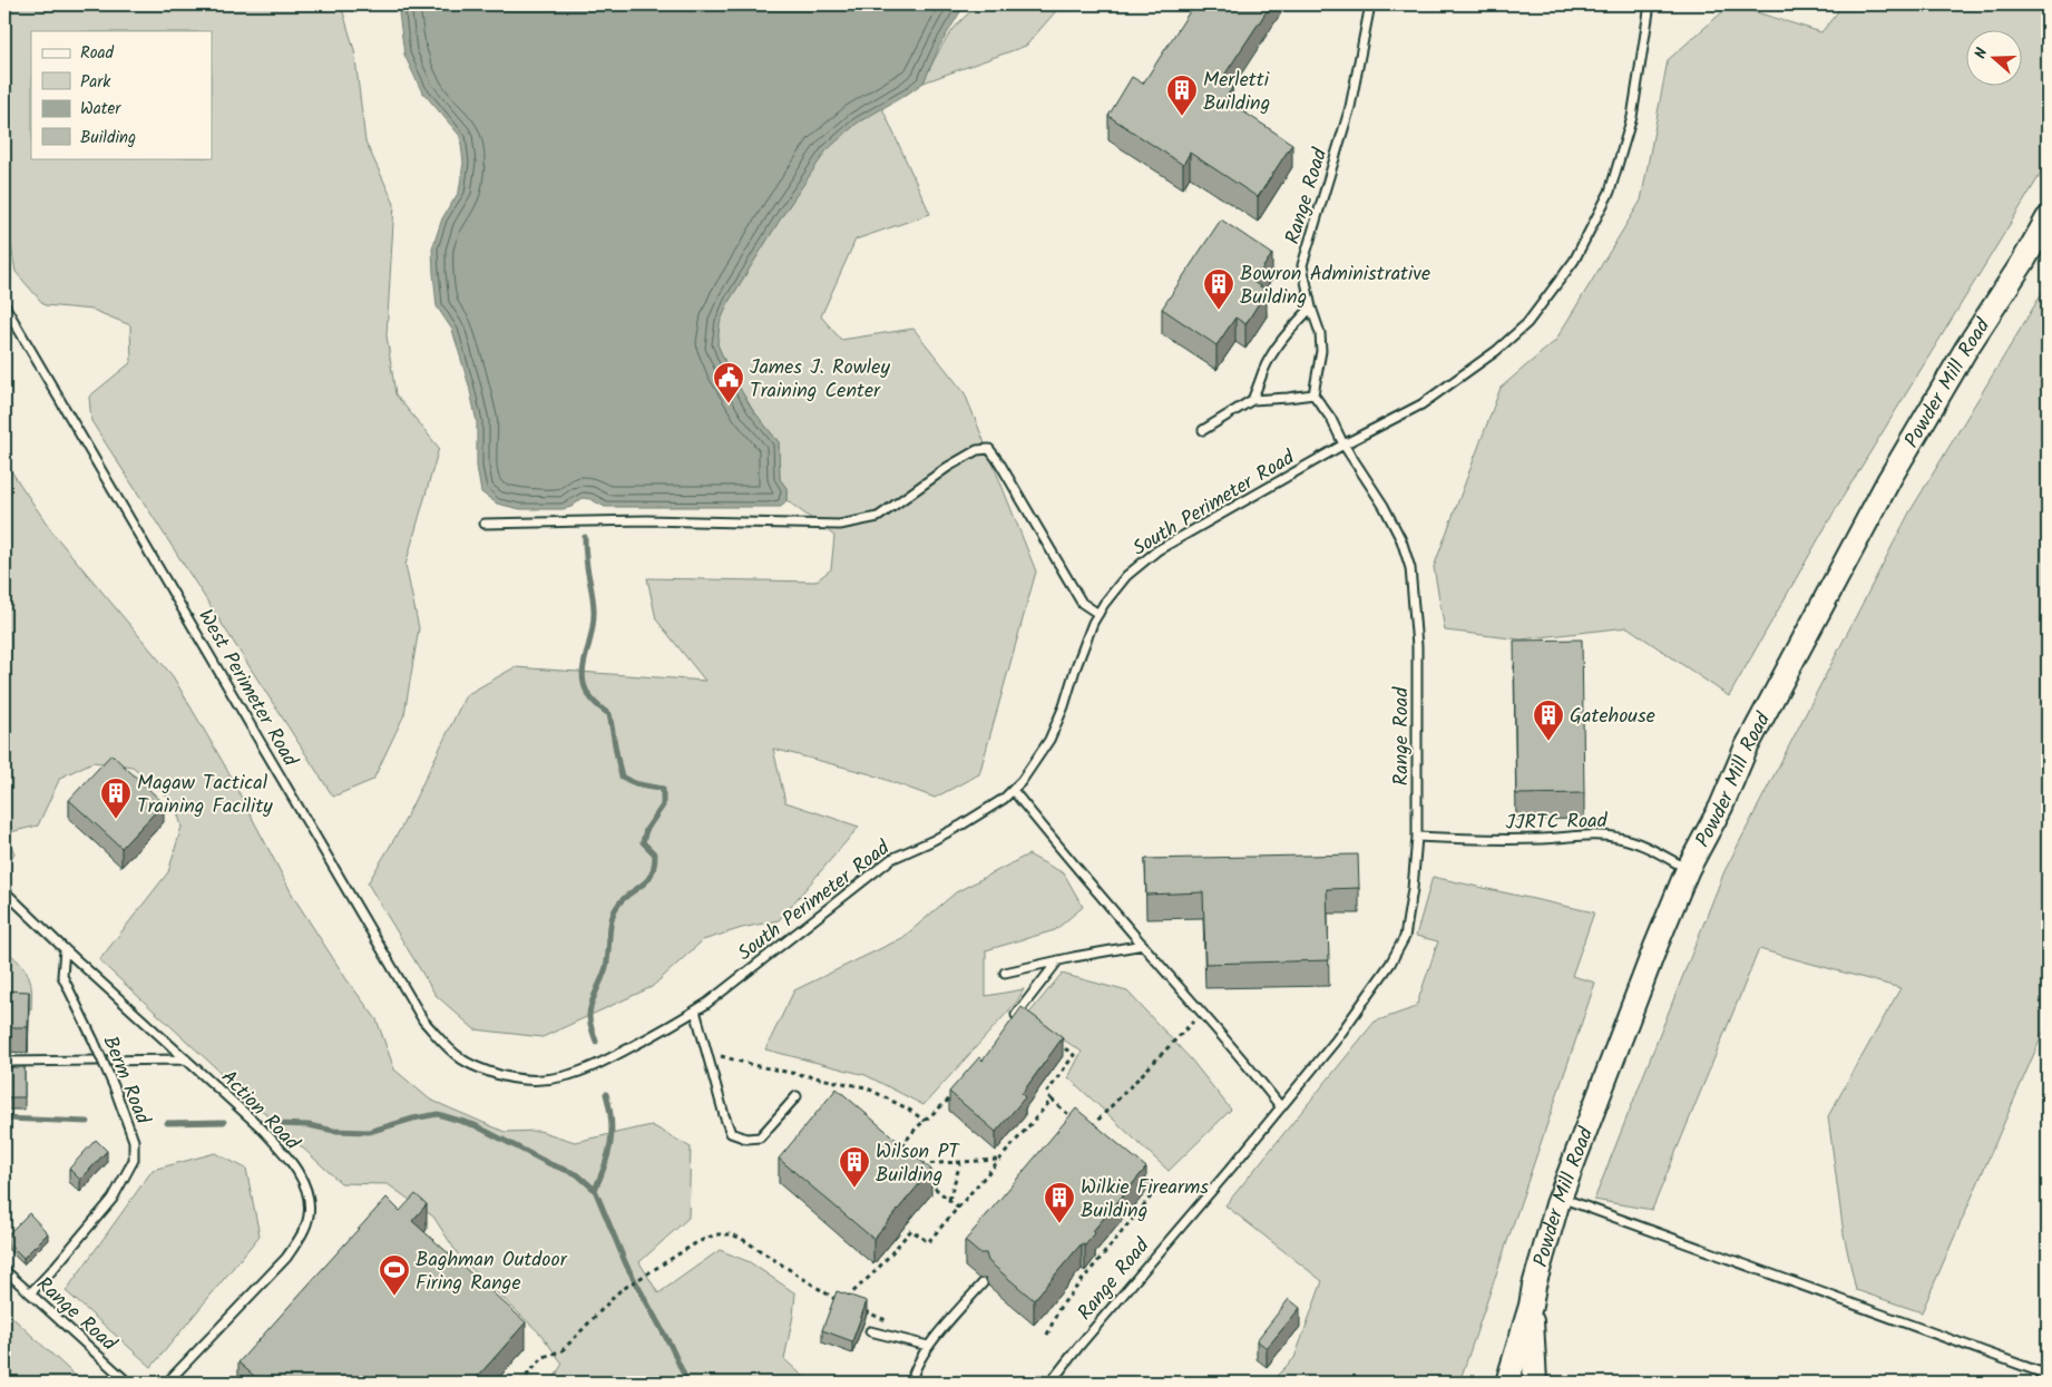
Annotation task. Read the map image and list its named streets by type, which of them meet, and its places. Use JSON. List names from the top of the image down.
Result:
{
  "streets": {
    "main road": ["Powder Mill Road"],
    "lane": [
      "Range Road",
      "South Perimeter Road",
      "West Perimeter Road",
      "JJRTC Road",
      "Berm Road",
      "Action Road"
    ]
  },
  "crossings": [
    ["Range Road", "South Perimeter Road"],
    ["Range Road", "JJRTC Road"],
    ["Range Road", "Berm Road"],
    ["Powder Mill Road", "JJRTC Road"],
    ["South Perimeter Road", "West Perimeter Road"],
    ["Berm Road", "Action Road"]
  ],
  "places": {
    "building": [
      "Merletti Building",
      "Bowron Administrative Building",
      "Gatehouse",
      "Magaw Tactical Training Facility",
      "Wilson PT Building",
      "Wilkie Firearms Building"
    ],
    "public building": ["James J. Rowley Training Center"],
    "sports": ["Baghman Outdoor Firing Range"]
  },
  "legend": [
    "Road",
    "Park",
    "Water",
    "Building"
  ],
  "north": "left"
}
